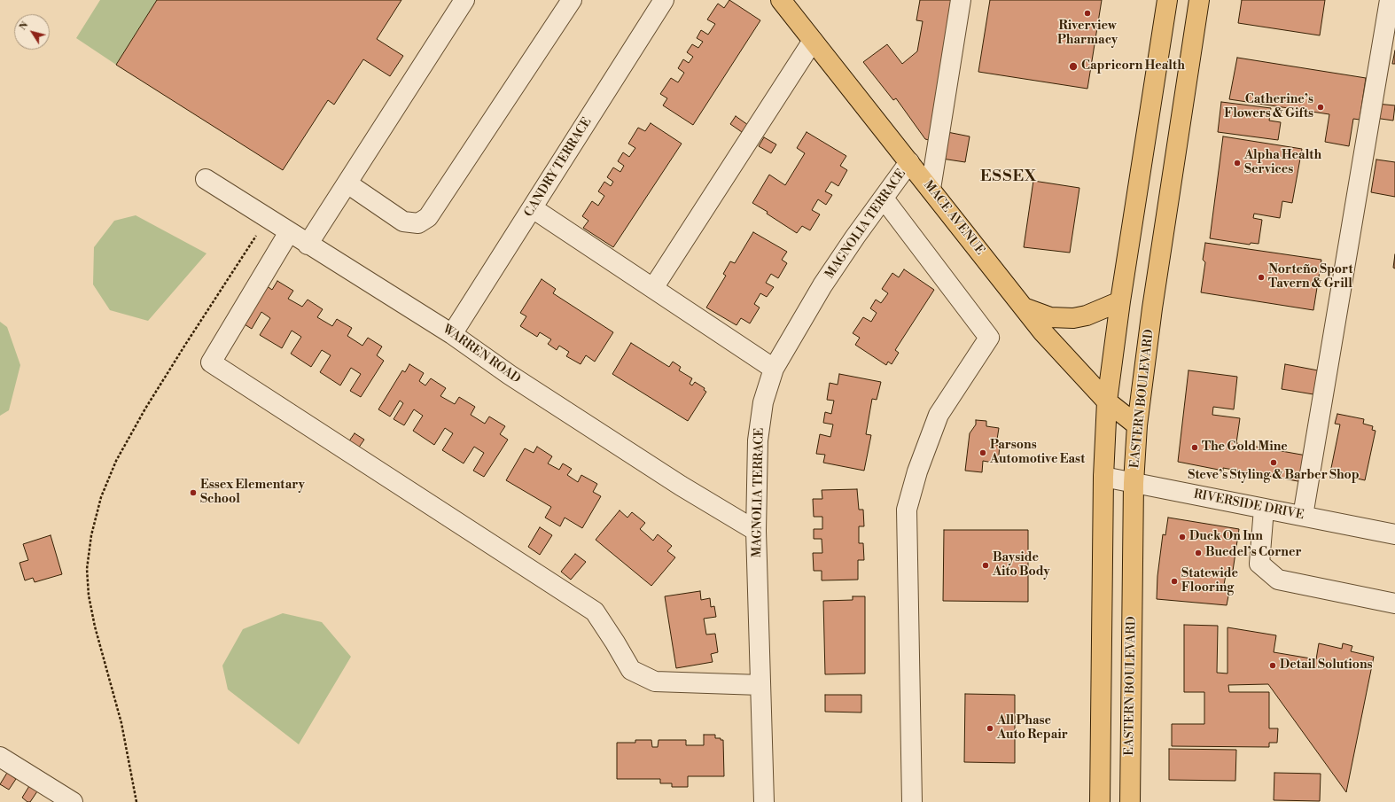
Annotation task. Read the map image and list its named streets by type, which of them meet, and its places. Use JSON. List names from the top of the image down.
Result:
{
  "streets": {
    "main road": ["MACE AVENUE", "EASTERN BOULEVARD"],
    "street": [
      "CANDRY TERRACE",
      "MAGNOLIA TERRACE",
      "WARREN ROAD",
      "RIVERSIDE DRIVE"
    ]
  },
  "crossings": [
    ["CANDRY TERRACE", "WARREN ROAD"],
    ["MACE AVENUE", "MAGNOLIA TERRACE"],
    ["MACE AVENUE", "EASTERN BOULEVARD"],
    ["MAGNOLIA TERRACE", "WARREN ROAD"],
    ["EASTERN BOULEVARD", "RIVERSIDE DRIVE"]
  ],
  "districts": ["ESSEX"],
  "places": [
    "Riverview Pharmacy",
    "Capricorn Health",
    "Catherine’s Flowers & Gifts",
    "Alpha Health Services",
    "Norteño Sport Tavern & Grill",
    "The Gold Mine",
    "Parsons Automotive East",
    "Steve’s Styling & Barber Shop",
    "Essex Elementary School",
    "Duck On Inn",
    "Buedel’s Corner",
    "Bayside Aito Body",
    "Statewide Flooring",
    "Detail Solutions",
    "All Phase Auto Repair"
  ],
  "north": "top left"
}
